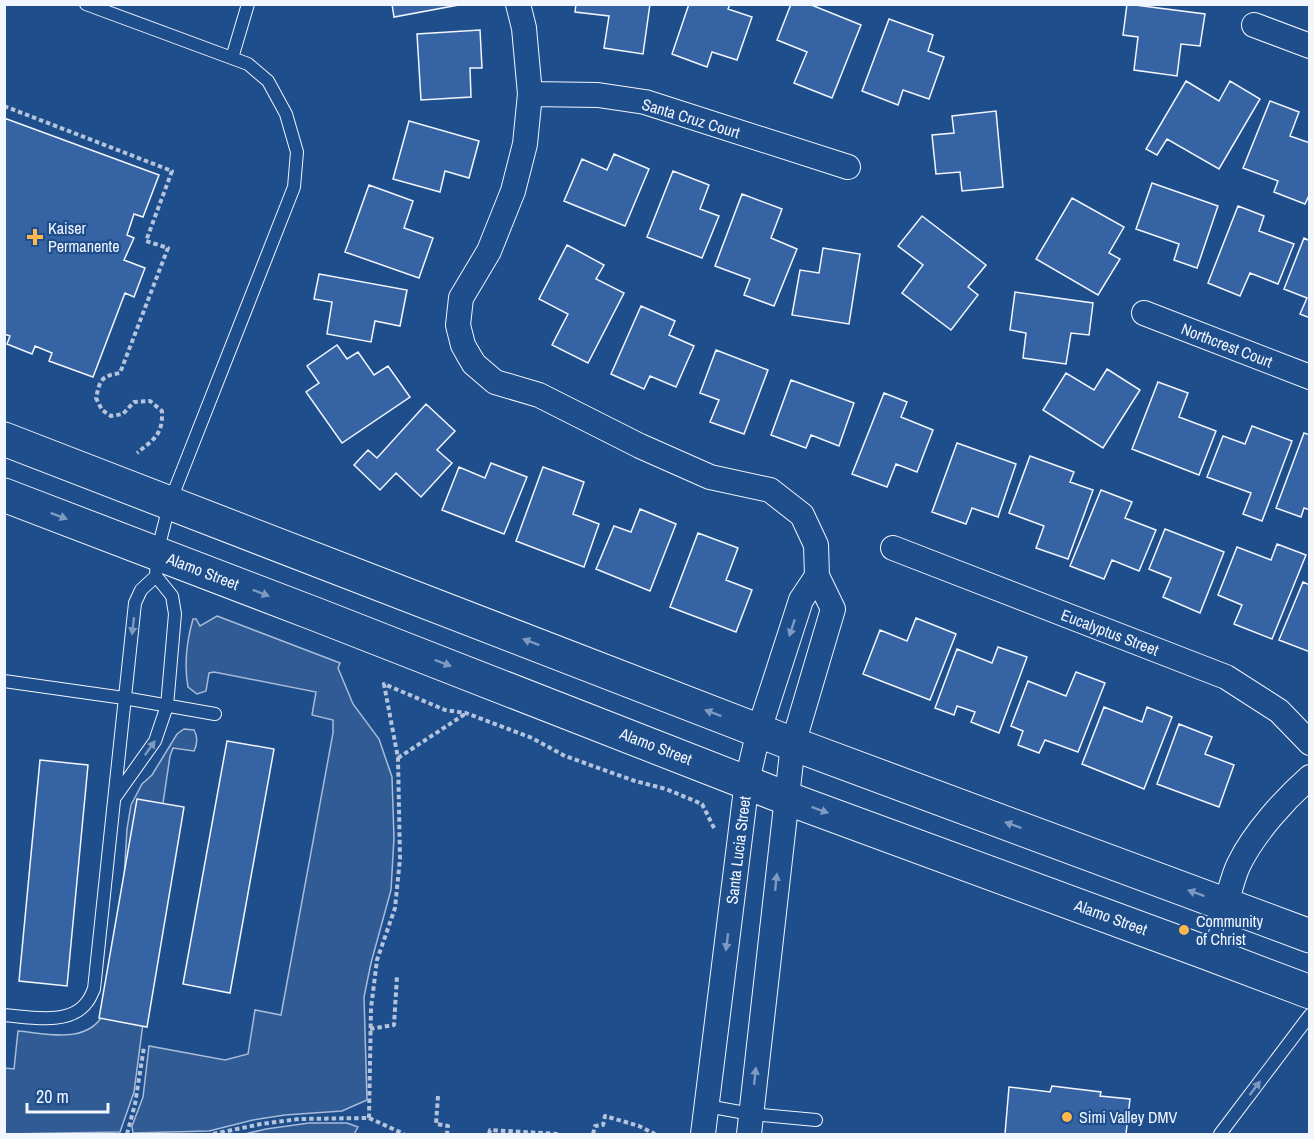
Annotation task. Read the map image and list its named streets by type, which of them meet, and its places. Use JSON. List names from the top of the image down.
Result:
{
  "streets": {
    "main road": ["Alamo Street"],
    "street": [
      "Santa Cruz Court",
      "Northcrest Court",
      "Eucalyptus Street",
      "Santa Lucia Street"
    ]
  },
  "crossings": [
    ["Alamo Street", "Santa Lucia Street"]
  ],
  "places": {
    "health": ["Kaiser Permanente"],
    "other": ["Community of Christ", "Simi Valley DMV"]
  },
  "scale_bar": "20 m"
}
